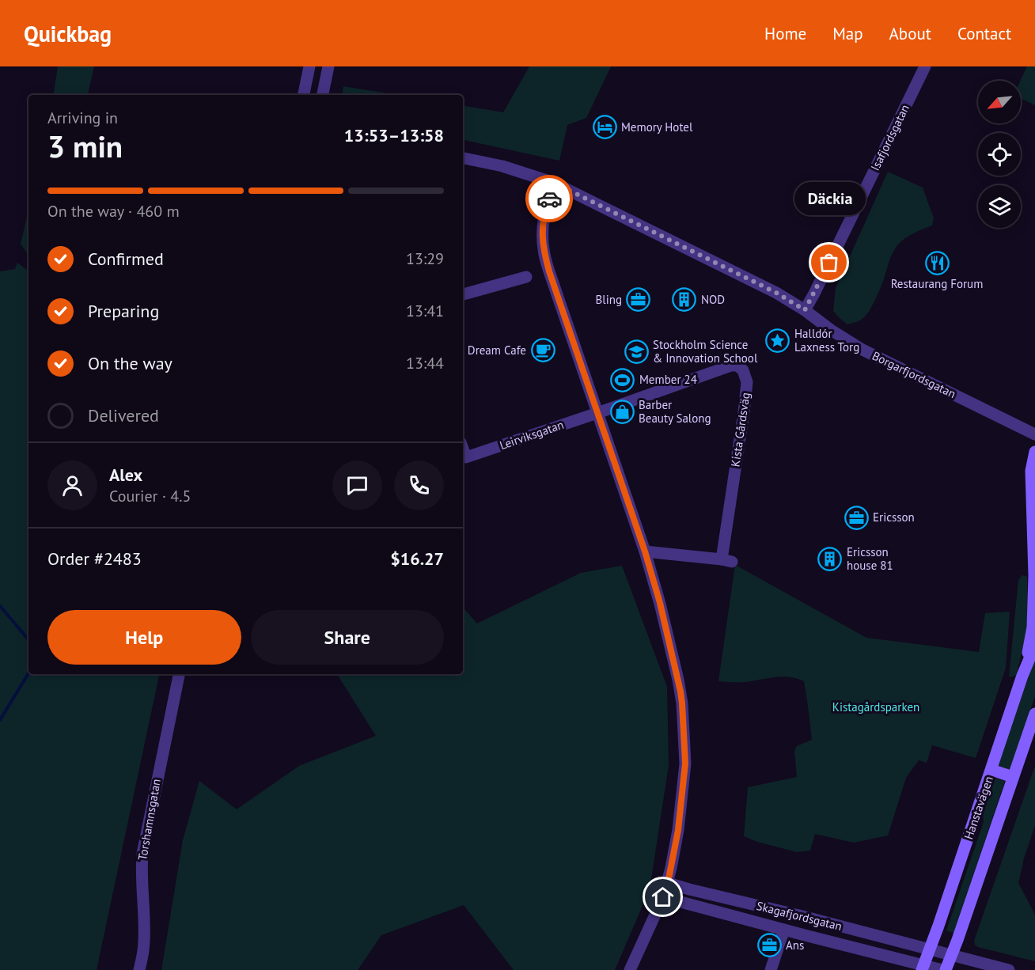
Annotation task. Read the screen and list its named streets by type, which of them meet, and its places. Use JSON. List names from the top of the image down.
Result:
{
  "streets": {
    "main road": ["Hanstavägen"],
    "street": [
      "Isafjordsgatan",
      "Borgarfjordsgatan",
      "Kista Gårdsväg",
      "Leirviksgatan",
      "Torshamnsgatan",
      "Skagafjordsgatan"
    ]
  },
  "crossings": [
    ["Isafjordsgatan", "Borgarfjordsgatan"],
    ["Kista Gårdsväg", "Leirviksgatan"],
    ["Hanstavägen", "Skagafjordsgatan"]
  ],
  "parks": ["Kistagårdsparken"],
  "places": {
    "hotel": ["Memory Hotel"],
    "other": ["Däckia"],
    "restaurant": ["Restaurang Forum"],
    "office": ["Bling", "Ericsson", "Ans"],
    "building": ["NOD", "Ericsson house 81"],
    "place": ["Halldór Laxness Torg"],
    "cafe": ["Dream Cafe"],
    "school or university": ["Stockholm Science & Innovation School"],
    "sports": ["Member 24"],
    "shop": ["Barber Beauty Salong"]
  },
  "north": "bottom left",
  "page": {
    "header": "Quickbag",
    "nav": [
      "Home",
      "Map",
      "About",
      "Contact"
    ],
    "heading": ["3 min", "Arriving in", "13:53–13:58"],
    "panel": [
      "Alex",
      "Courier · 4.5",
      "Order #2483",
      "$16.27"
    ],
    "bar": "On the way · 460 m",
    "bubble": "Däckia",
    "list": [
      ["Confirmed", "13:29"],
      ["Preparing", "13:41"],
      ["On the way", "13:44"],
      "Delivered"
    ],
    "buttons": ["Help", "Share"]
  }
}
